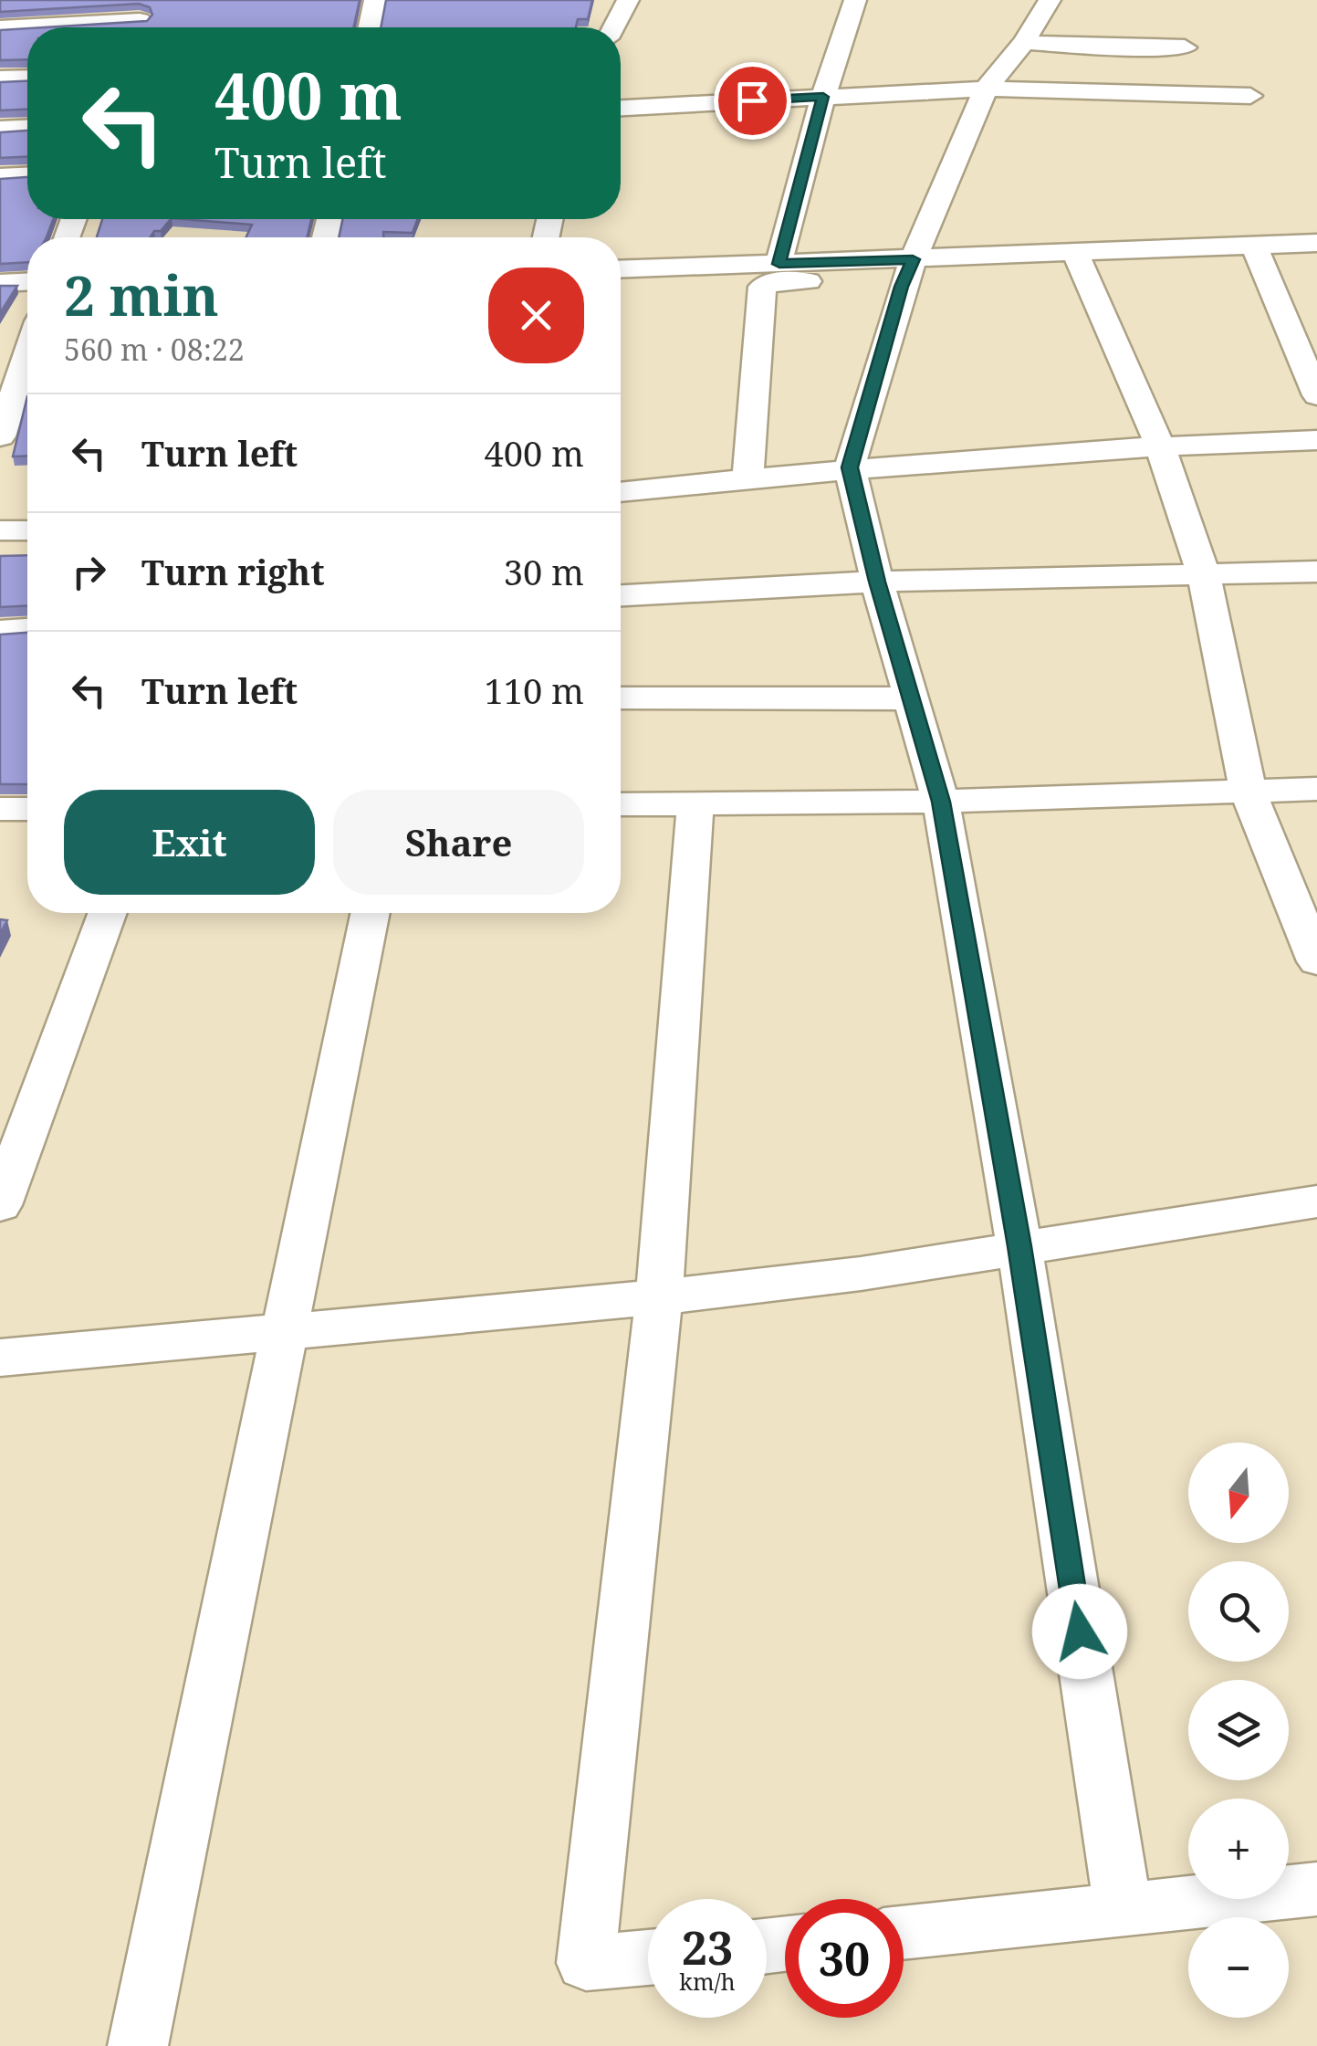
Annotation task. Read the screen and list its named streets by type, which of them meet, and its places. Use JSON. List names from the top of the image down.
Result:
{
  "north": "bottom",
  "page": {
    "turn": ["400 m", "Turn left"],
    "heading": ["2 min", "560 m · 08:22"],
    "list": [
      {
        "name": "Turn left",
        "value": "400 m"
      },
      {
        "name": "Turn right",
        "value": "30 m"
      },
      {
        "name": "Turn left",
        "value": "110 m"
      }
    ],
    "buttons": ["Exit", "Share"],
    "map_buttons": ["+", "−"],
    "speed": "23 km/h",
    "limit": "30"
  }
}
